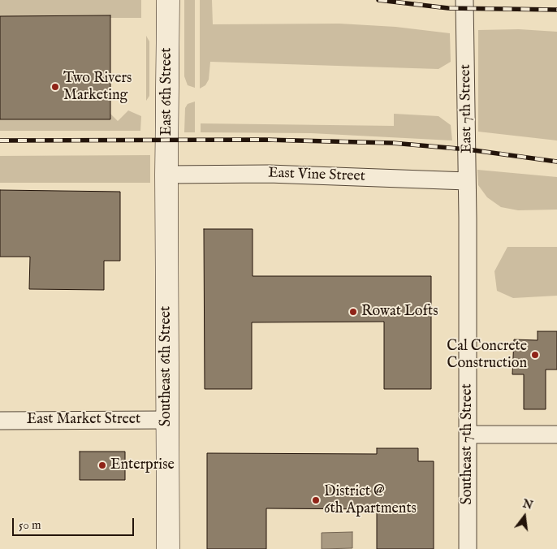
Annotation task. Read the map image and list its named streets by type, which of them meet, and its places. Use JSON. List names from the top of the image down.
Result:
{
  "streets": {
    "main road": ["East 6th Street", "Southeast 6th Street"],
    "street": [
      "East 7th Street",
      "East Vine Street",
      "East Market Street",
      "Southeast 7th Street"
    ]
  },
  "crossings": [
    ["East 6th Street", "East Vine Street"],
    ["East 6th Street", "Southeast 6th Street"],
    ["East 7th Street", "East Vine Street"],
    ["East 7th Street", "Southeast 7th Street"],
    ["East Vine Street", "Southeast 6th Street"],
    ["Southeast 6th Street", "East Market Street"]
  ],
  "places": [
    "Two Rivers Marketing",
    "Rowat Lofts",
    "Cal Concrete Construction",
    "Enterprise",
    "District @ 6th Apartments"
  ],
  "scale_bar": "50 m",
  "north": "top"
}
